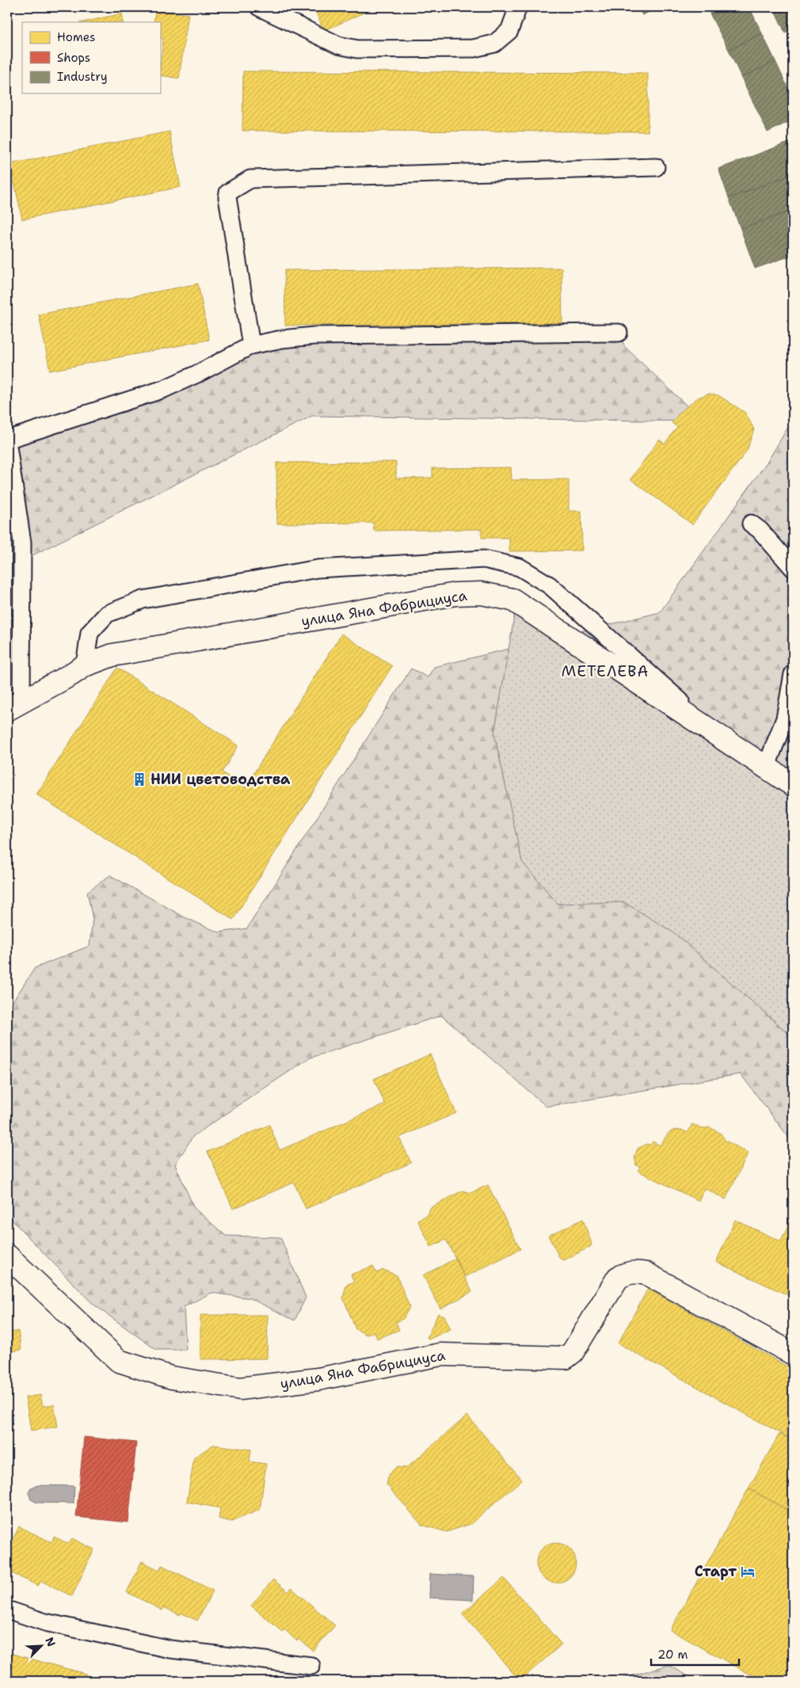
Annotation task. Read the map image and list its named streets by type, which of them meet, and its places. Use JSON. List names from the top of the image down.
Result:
{
  "streets": {
    "street": ["улица Яна Фабрициуса"]
  },
  "districts": ["МЕТЕЛЕВА"],
  "places": {
    "building": ["НИИ цветоводства"],
    "hotel": ["Старт"]
  },
  "legend": ["Homes", "Shops", "Industry"],
  "scale_bar": "20 m",
  "north": "top right"
}
